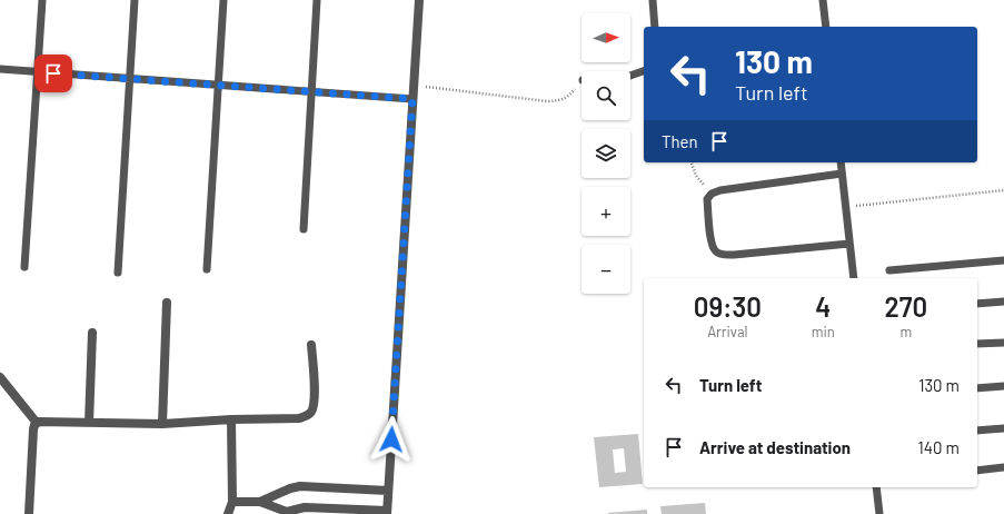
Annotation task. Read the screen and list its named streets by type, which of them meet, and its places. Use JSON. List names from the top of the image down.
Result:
{
  "north": "right",
  "page": {
    "map_buttons": ["+", "−"],
    "turn": ["130 m", "Turn left"],
    "then": "Then",
    "eta": [
      "09:30",
      "Arrival",
      "4",
      "min",
      "270",
      "m"
    ],
    "list": [
      {
        "name": "Turn left",
        "value": "130 m"
      },
      {
        "name": "Arrive at destination",
        "value": "140 m"
      }
    ]
  }
}
